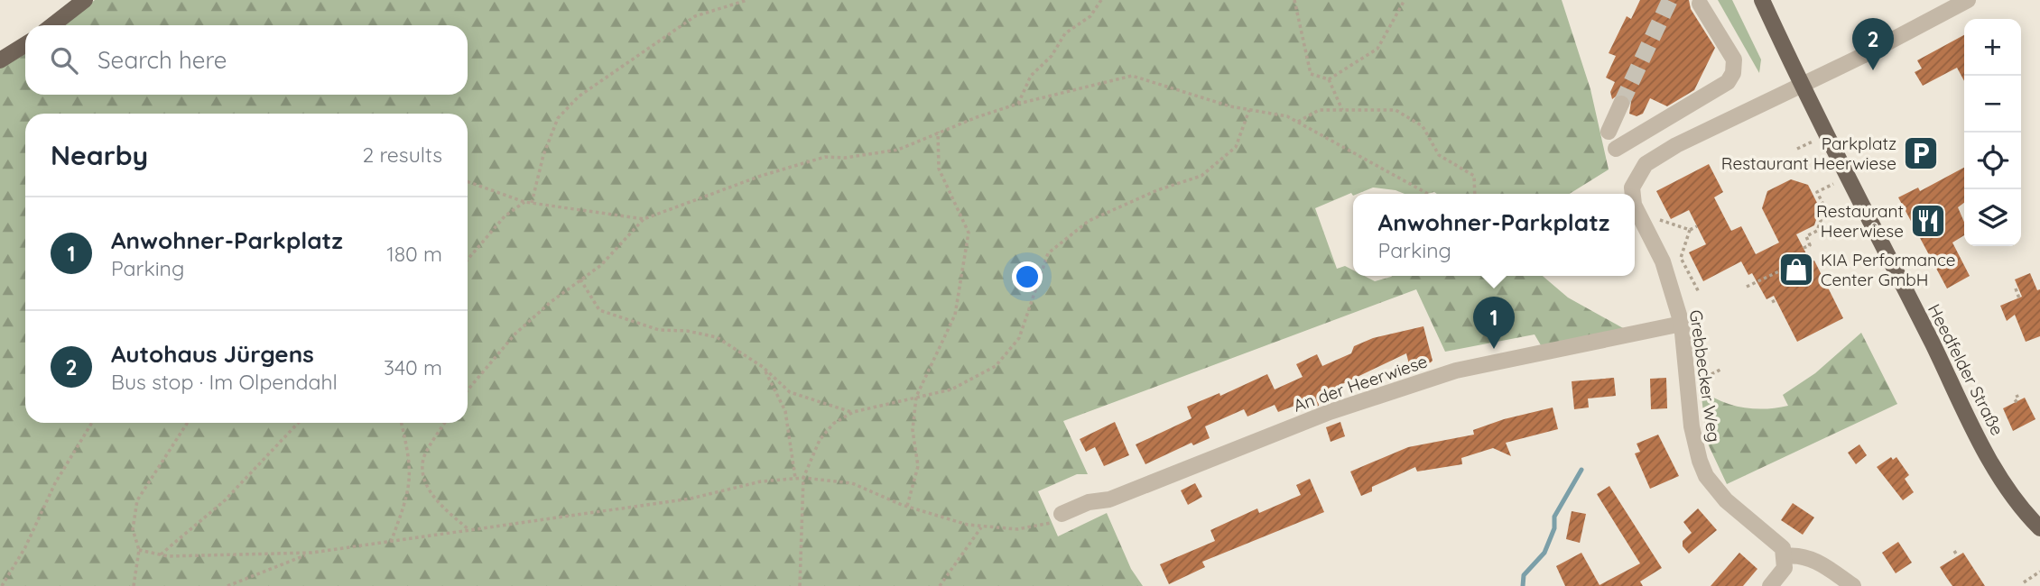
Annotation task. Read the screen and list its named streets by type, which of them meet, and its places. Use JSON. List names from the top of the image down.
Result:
{
  "streets": {
    "main road": ["Heedfelder Straße"],
    "street": ["Grebbecker Weg", "An der Heerwiese"]
  },
  "crossings": [
    ["Heedfelder Straße", "Grebbecker Weg"],
    ["Grebbecker Weg", "An der Heerwiese"]
  ],
  "places": {
    "parking": ["Parkplatz Restaurant Heerwiese"],
    "restaurant": ["Restaurant Heerwiese"],
    "shop": ["KIA Performance Center GmbH"]
  },
  "page": {
    "pins": ["2", "1"],
    "map_buttons": ["+", "−"],
    "search": "Search here",
    "heading": ["Nearby", "2 results"],
    "popup": ["Anwohner-Parkplatz", "Parking"],
    "list": [
      {
        "mark": "1",
        "name": "Anwohner-Parkplatz",
        "note": "Parking",
        "value": "180 m"
      },
      {
        "mark": "2",
        "name": "Autohaus Jürgens",
        "note": "Bus stop · Im Olpendahl",
        "value": "340 m"
      }
    ]
  }
}
